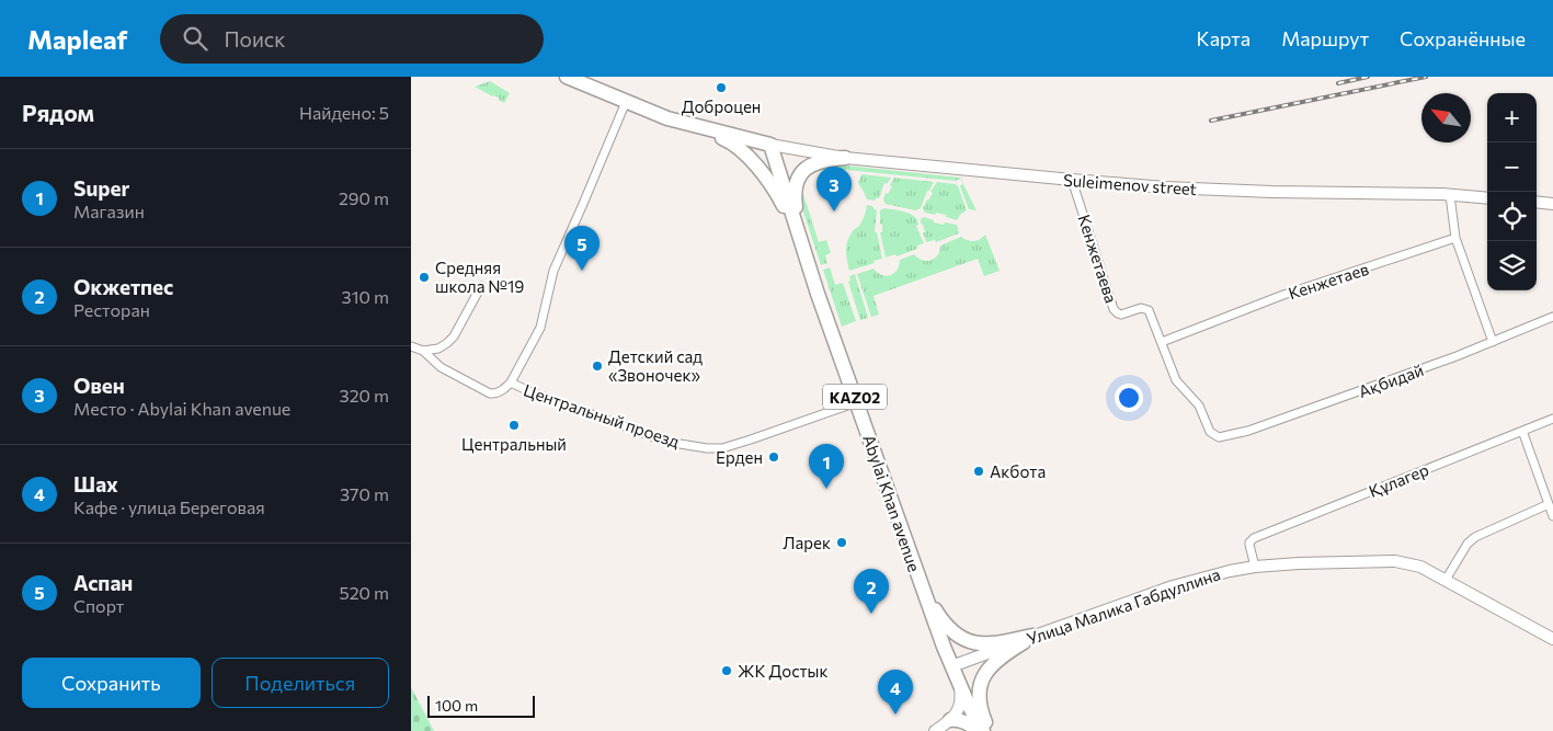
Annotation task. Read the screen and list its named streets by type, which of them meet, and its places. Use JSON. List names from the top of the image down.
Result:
{
  "streets": {
    "highway": ["KАZ02", "Abylai Khan avenue"],
    "street": [
      "Suleimenov street",
      "Кенжетаева",
      "Кенжетаев",
      "Ақбидай",
      "Центральный проезд",
      "Құлагер",
      "Улица Малика Габдуллина"
    ]
  },
  "crossings": [
    ["Suleimenov street", "Кенжетаева"],
    ["Suleimenov street", "KАZ02"],
    ["Suleimenov street", "Abylai Khan avenue"],
    ["Кенжетаева", "Кенжетаев"],
    ["Кенжетаева", "Ақбидай"],
    ["KАZ02", "Центральный проезд"],
    ["KАZ02", "Abylai Khan avenue"],
    ["Центральный проезд", "Abylai Khan avenue"],
    ["Құлагер", "Улица Малика Габдуллина"],
    ["Abylai Khan avenue", "Улица Малика Габдуллина"]
  ],
  "places": [
    "Доброцен",
    "Средняя школа №19",
    "Детский сад «Звоночек»",
    "Центральный",
    "Ерден",
    "Акбота",
    "Ларек",
    "ЖК Достык"
  ],
  "scale_bar": "100 m",
  "north": "top left",
  "page": {
    "header": "Mapleaf",
    "search": "Поиск",
    "nav": ["Карта", "Маршрут", "Сохранённые"],
    "heading": ["Рядом", "Найдено: 5"],
    "map_buttons": ["+", "−"],
    "list": [
      {
        "mark": "1",
        "name": "Super",
        "note": "Магазин",
        "value": "290 m"
      },
      {
        "mark": "2",
        "name": "Окжетпес",
        "note": "Ресторан",
        "value": "310 m"
      },
      {
        "mark": "3",
        "name": "Овен",
        "note": "Место · Abylai Khan avenue",
        "value": "320 m"
      },
      {
        "mark": "4",
        "name": "Шах",
        "note": "Кафе · улица Береговая",
        "value": "370 m"
      },
      {
        "mark": "5",
        "name": "Аспан",
        "note": "Спорт",
        "value": "520 m"
      }
    ],
    "pins": [
      "3",
      "5",
      "1",
      "2",
      "4"
    ],
    "buttons": ["Сохранить", "Поделиться"],
    "scale": "100 m"
  }
}
